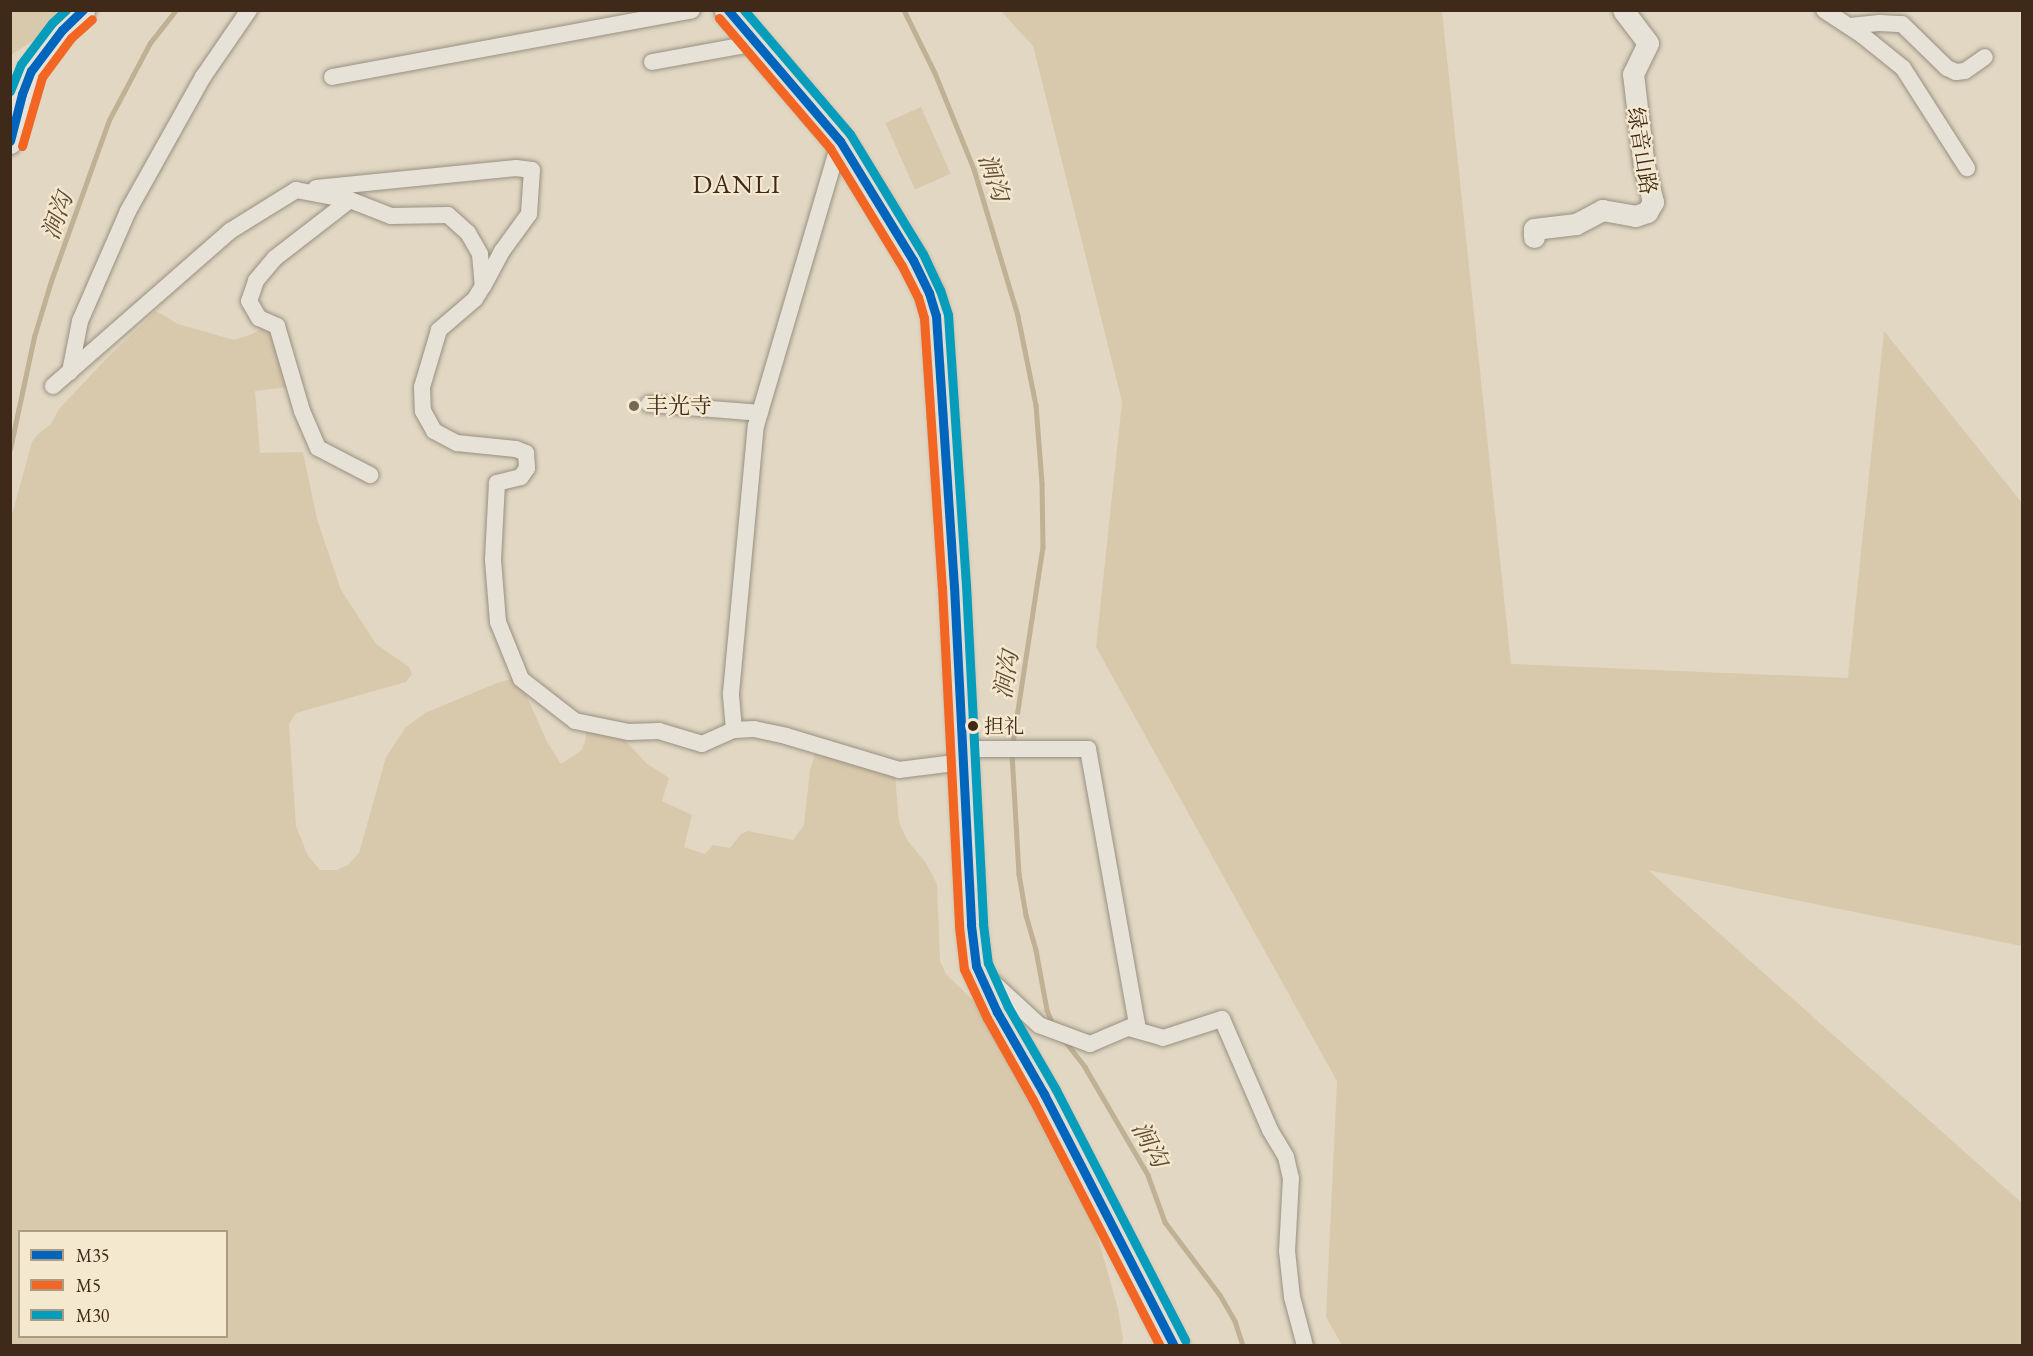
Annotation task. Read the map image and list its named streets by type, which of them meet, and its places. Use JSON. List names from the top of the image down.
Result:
{
  "streets": {
    "street": ["绿音山路"]
  },
  "districts": ["DANLI"],
  "water": ["涧沟"],
  "places": ["丰光寺", "担礼"],
  "lines": ["transit line M35", "transit line M30", "transit line M5"],
  "legend": ["M35", "M5", "M30"]
}
